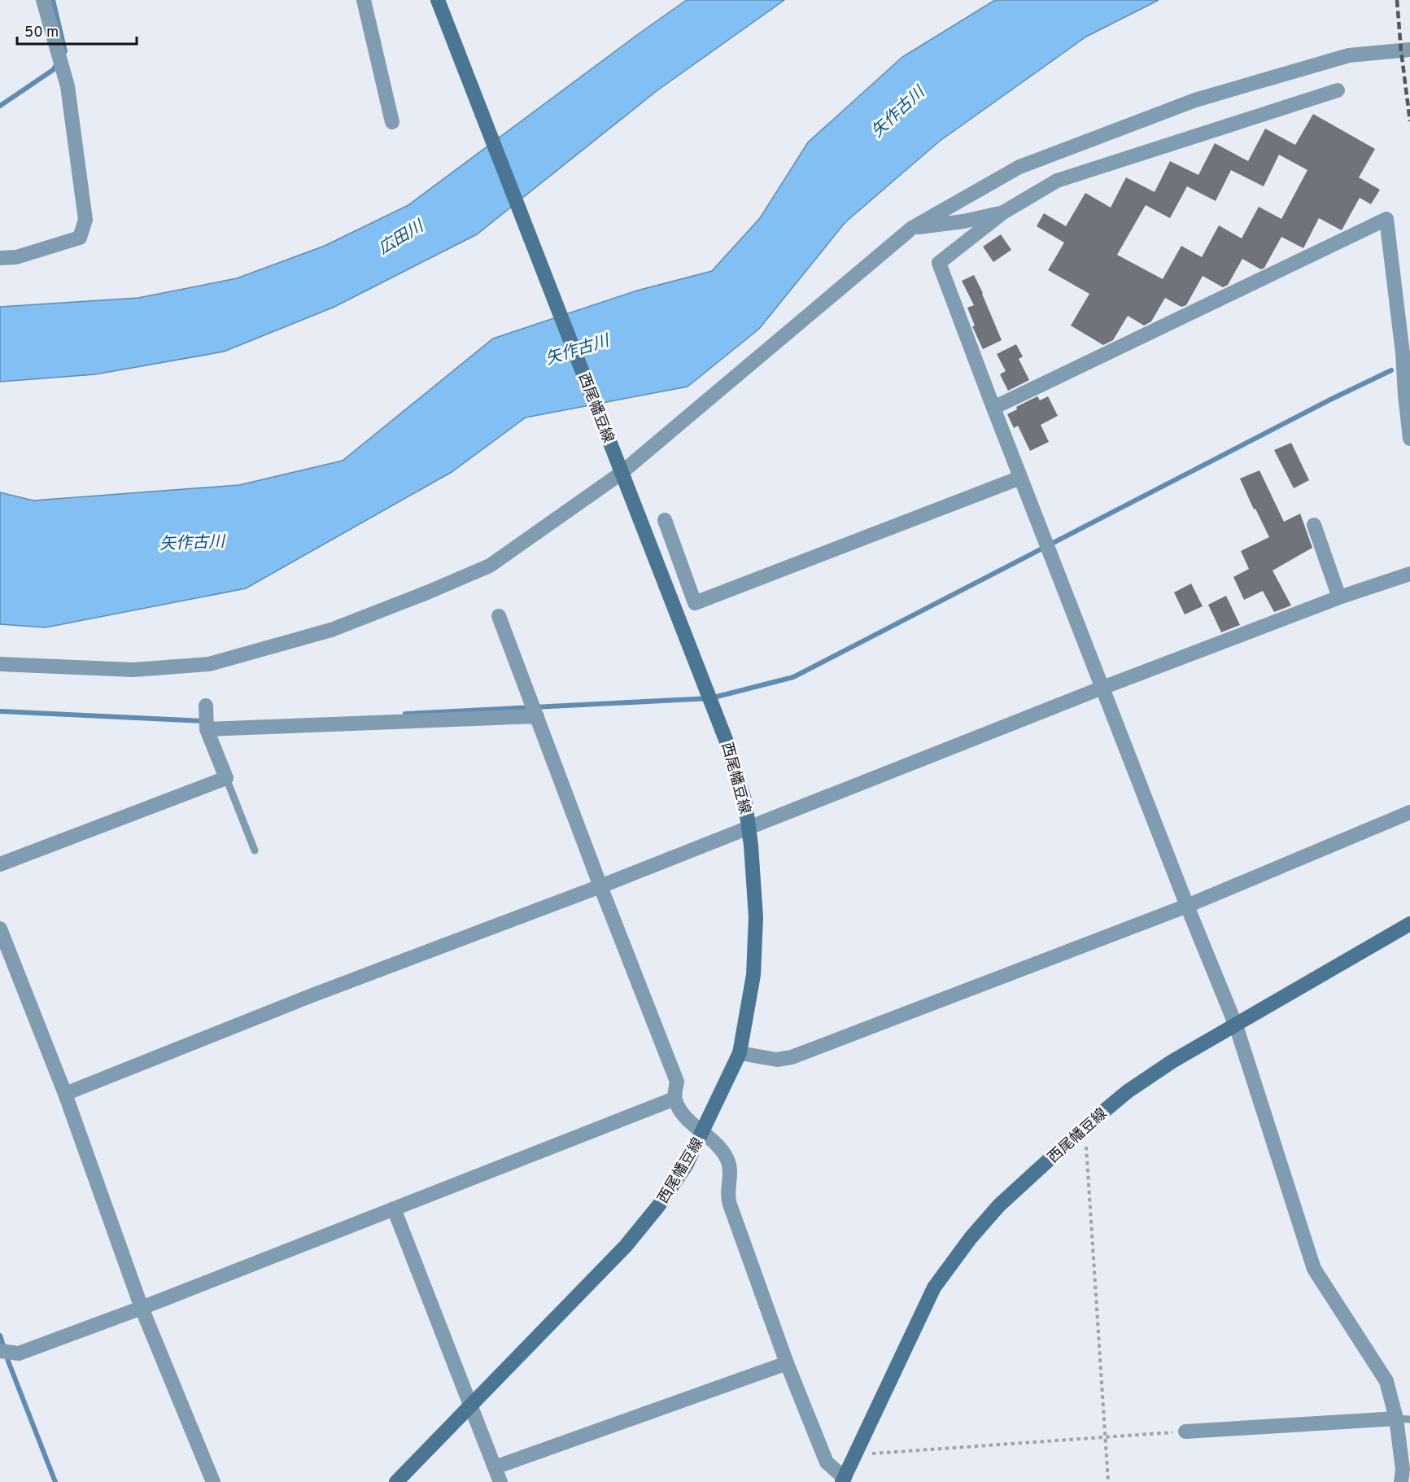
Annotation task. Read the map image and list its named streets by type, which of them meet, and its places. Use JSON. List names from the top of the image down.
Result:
{
  "streets": {
    "main road": ["西尾幡豆線"]
  },
  "water": ["矢作古川", "広田川"],
  "scale_bar": "50 m"
}
